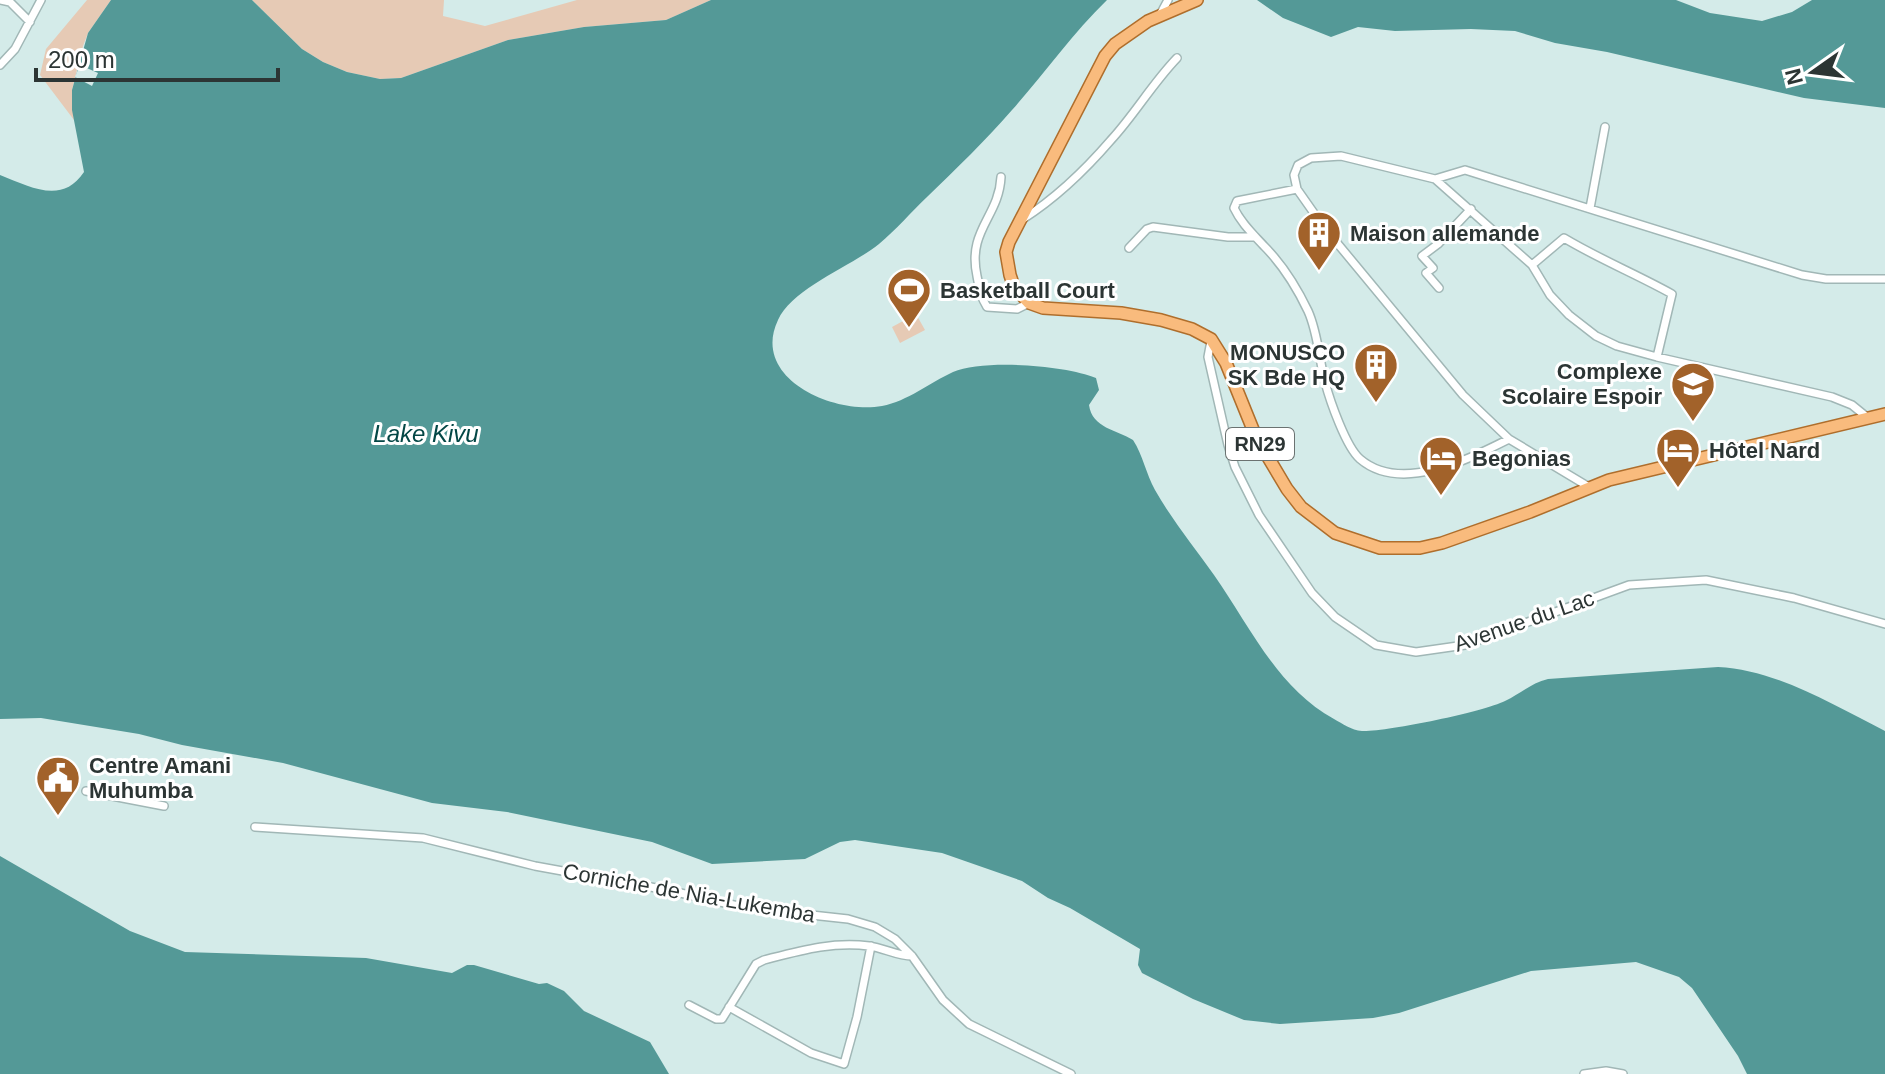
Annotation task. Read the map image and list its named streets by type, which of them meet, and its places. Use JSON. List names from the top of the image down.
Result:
{
  "streets": {
    "main road": ["RN29"],
    "street": ["Avenue du Lac", "Corniche de Nia-Lukemba"]
  },
  "crossings": [
    ["RN29", "Avenue du Lac"]
  ],
  "water": ["Lake Kivu"],
  "places": {
    "building": ["Maison allemande", "MONUSCO SK Bde HQ"],
    "sports": ["Basketball Court"],
    "school or university": ["Complexe Scolaire Espoir"],
    "hotel": ["Hôtel Nard", "Begonias"],
    "public building": ["Centre Amani Muhumba"]
  },
  "scale_bar": "200 m",
  "north": "left"
}
